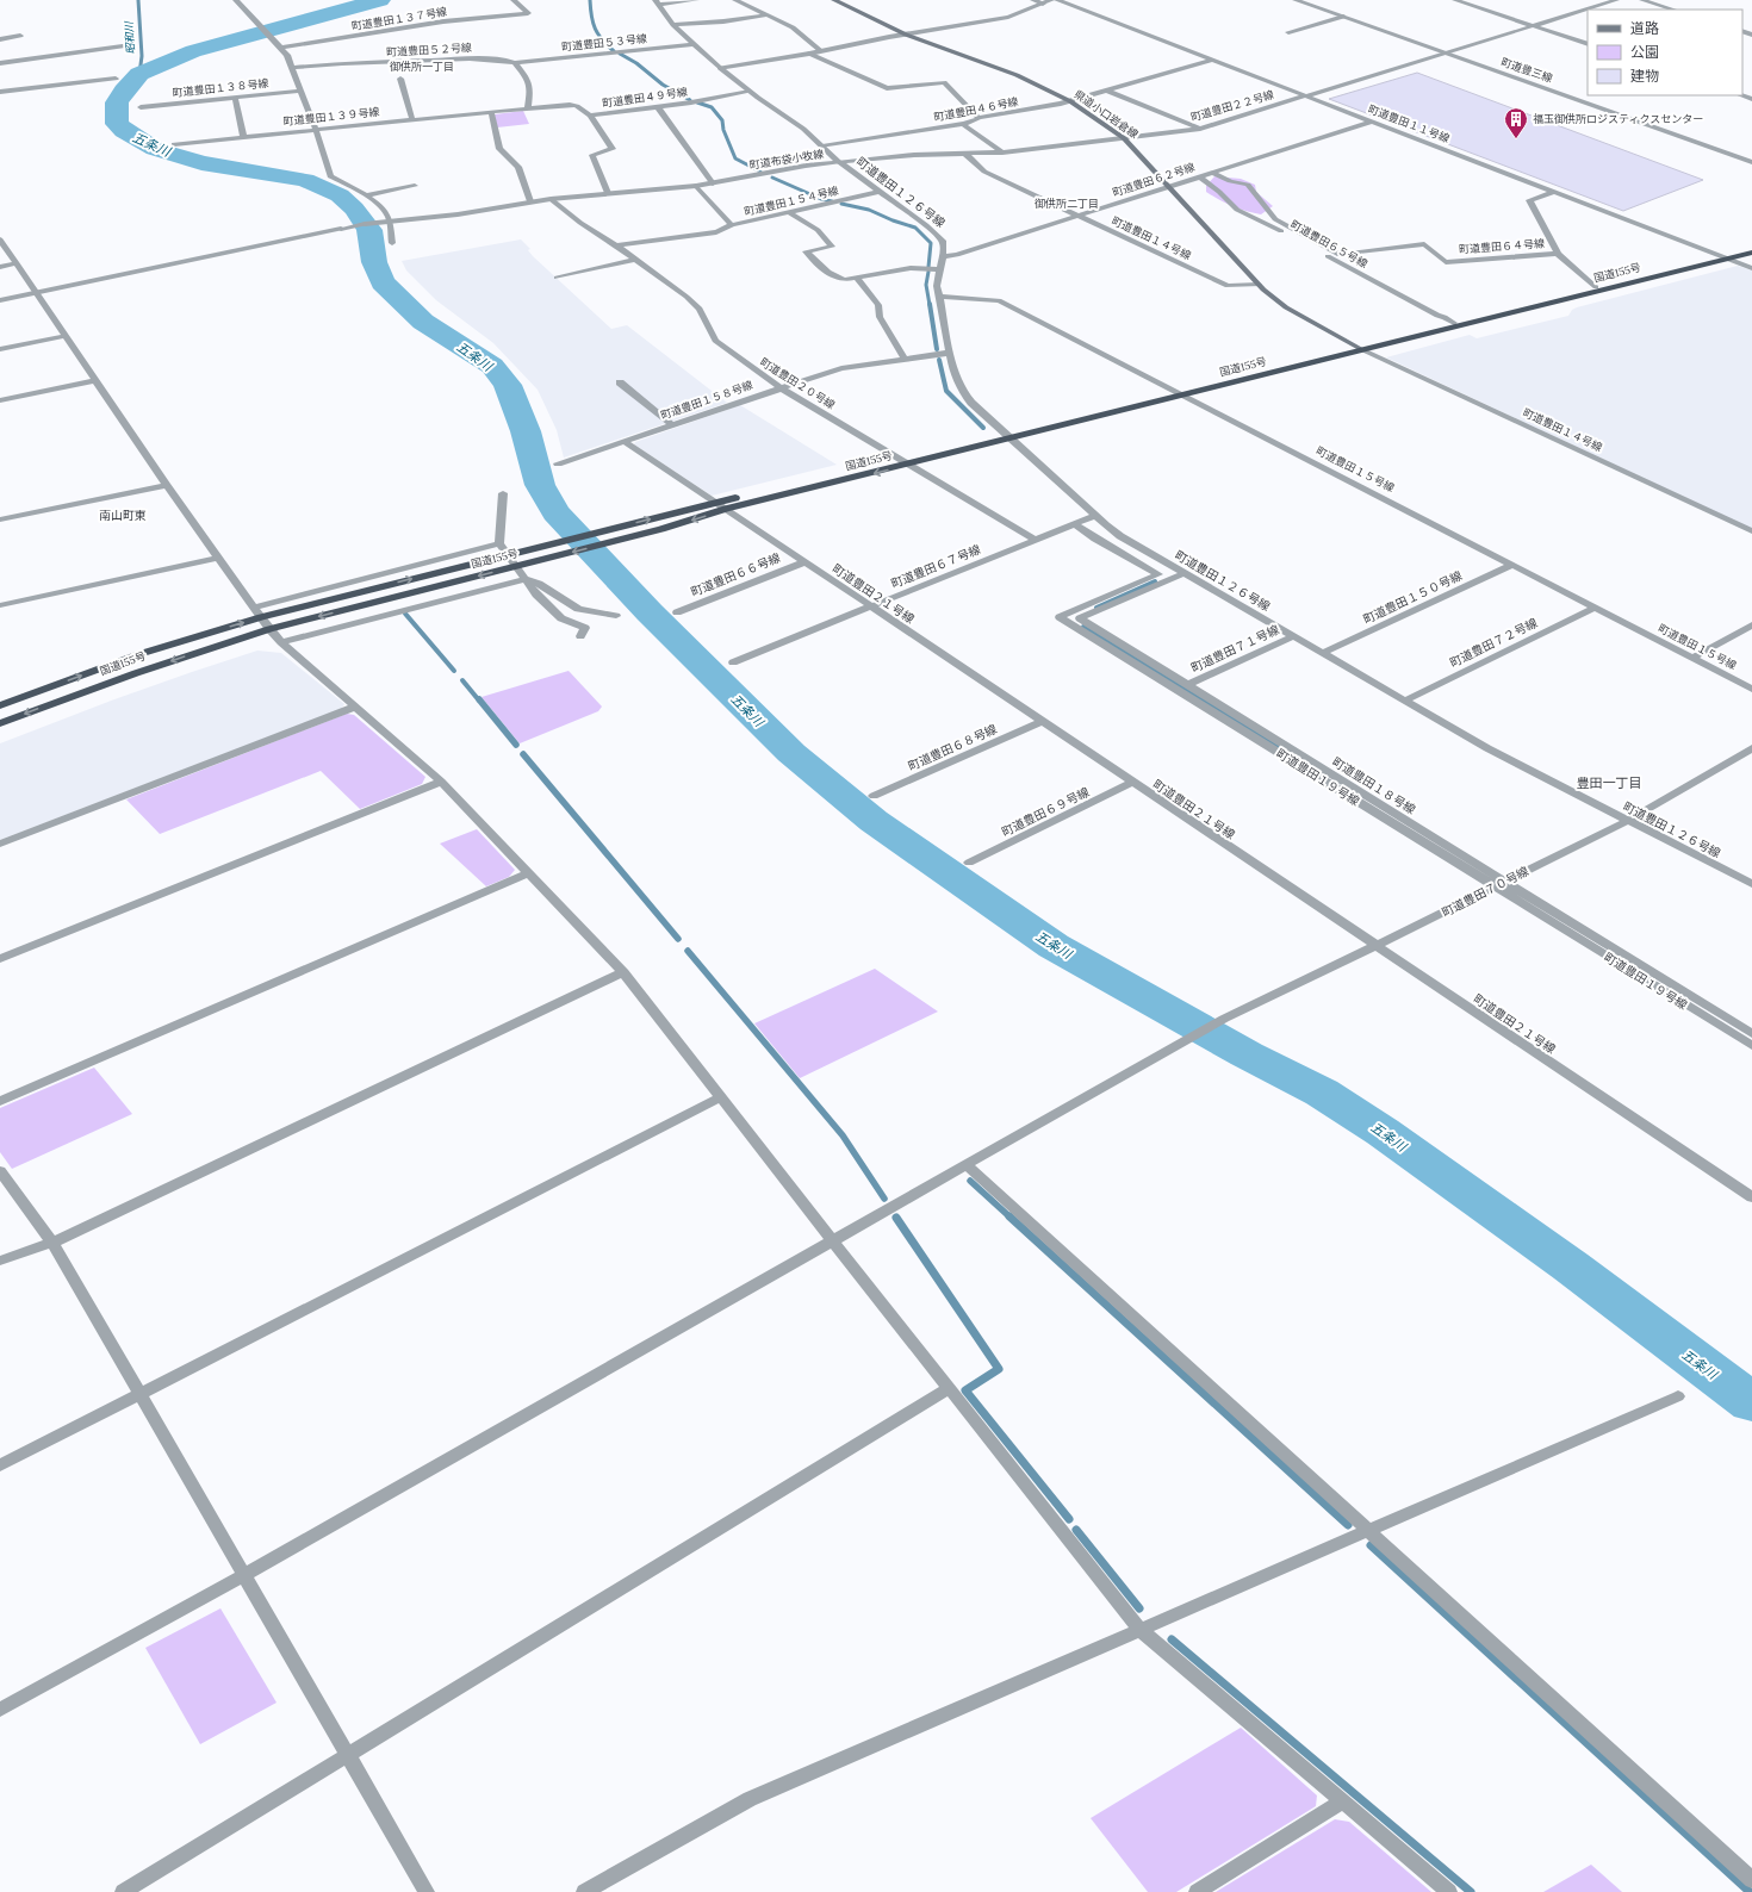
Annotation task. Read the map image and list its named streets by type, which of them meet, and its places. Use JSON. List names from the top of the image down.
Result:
{
  "streets": {
    "highway": ["国道155号"],
    "main road": ["県道小口岩倉線"],
    "street": [
      "町道豊田１３７号線",
      "町道豊田５３号線",
      "町道豊田５２号線",
      "町道豊三線",
      "町道豊田１３８号線",
      "町道豊田４９号線",
      "町道豊田２２号線",
      "町道豊田４６号線",
      "町道豊田１３９号線",
      "町道豊田１１号線",
      "町道布袋小牧線",
      "町道豊田６２号線",
      "町道豊田１２６号線",
      "町道豊田１５４号線",
      "町道豊田１４号線",
      "町道豊田６５号線",
      "町道豊田６４号線",
      "町道豊田２０号線",
      "町道豊田１５８号線",
      "町道豊田１５号線",
      "町道豊田６７号線",
      "町道豊田６６号線",
      "町道豊田２１号線",
      "町道豊田１５０号線",
      "町道豊田７２号線",
      "町道豊田７１号線",
      "町道豊田６８号線",
      "町道豊田１９号線",
      "町道豊田１８号線",
      "町道豊田６９号線",
      "町道豊田７０号線"
    ]
  },
  "crossings": [
    ["町道豊田５３号線", "町道豊田５２号線"],
    ["町道豊田５３号線", "町道布袋小牧線"],
    ["町道豊三線", "町道豊田２２号線"],
    ["町道豊田４９号線", "町道豊田１３９号線"],
    ["町道豊田４９号線", "町道布袋小牧線"],
    ["町道豊田２２号線", "県道小口岩倉線"],
    ["町道豊田２２号線", "町道豊田１１号線"],
    ["町道豊田２２号線", "町道布袋小牧線"],
    ["町道豊田２２号線", "町道豊田１２６号線"],
    ["町道豊田２２号線", "町道豊田１４号線"],
    ["町道豊田４６号線", "県道小口岩倉線"],
    ["町道豊田４６号線", "町道豊田１１号線"],
    ["町道豊田４６号線", "町道布袋小牧線"],
    ["県道小口岩倉線", "町道豊田６２号線"],
    ["県道小口岩倉線", "町道豊田１４号線"],
    ["県道小口岩倉線", "国道155号"],
    ["町道豊田１１号線", "町道豊田６２号線"],
    ["町道豊田１１号線", "国道155号"],
    ["町道布袋小牧線", "町道豊田１２６号線"],
    ["町道布袋小牧線", "町道豊田１５４号線"],
    ["町道布袋小牧線", "町道豊田２０号線"],
    ["町道豊田６２号線", "町道豊田１２６号線"],
    ["町道豊田６２号線", "町道豊田１４号線"],
    ["町道豊田６２号線", "町道豊田６５号線"],
    ["町道豊田１２６号線", "町道豊田１５４号線"],
    ["町道豊田１２６号線", "国道155号"],
    ["町道豊田１２６号線", "町道豊田１５８号線"],
    ["町道豊田１２６号線", "町道豊田１５号線"],
    ["町道豊田１２６号線", "町道豊田６７号線"],
    ["町道豊田１２６号線", "町道豊田１５０号線"],
    ["町道豊田１２６号線", "町道豊田７２号線"],
    ["町道豊田１２６号線", "町道豊田７１号線"],
    ["町道豊田１２６号線", "町道豊田１８号線"],
    ["町道豊田１２６号線", "町道豊田７０号線"],
    ["町道豊田１４号線", "国道155号"],
    ["町道豊田６５号線", "町道豊田６４号線"],
    ["町道豊田６５号線", "国道155号"],
    ["国道155号", "町道豊田２０号線"],
    ["国道155号", "町道豊田１５号線"],
    ["国道155号", "町道豊田２１号線"],
    ["町道豊田２０号線", "町道豊田１５８号線"],
    ["町道豊田２０号線", "町道豊田６７号線"],
    ["町道豊田１５８号線", "町道豊田２１号線"],
    ["町道豊田１５号線", "町道豊田１５０号線"],
    ["町道豊田１５号線", "町道豊田７２号線"],
    ["町道豊田６７号線", "町道豊田２１号線"],
    ["町道豊田６７号線", "町道豊田１９号線"],
    ["町道豊田６６号線", "町道豊田２１号線"],
    ["町道豊田２１号線", "町道豊田６８号線"],
    ["町道豊田２１号線", "町道豊田６９号線"],
    ["町道豊田２１号線", "町道豊田７０号線"],
    ["町道豊田７１号線", "町道豊田１８号線"],
    ["町道豊田１９号線", "町道豊田１８号線"],
    ["町道豊田１９号線", "町道豊田７０号線"],
    ["町道豊田１８号線", "町道豊田７０号線"]
  ],
  "districts": [
    "御供所一丁目",
    "御供所二丁目",
    "南山町東",
    "豊田一丁目"
  ],
  "water": ["昭和川", "五条川"],
  "places": {
    "building": ["福玉御供所ロジスティクスセンター"]
  },
  "legend": ["道路", "公園", "建物"]
}
